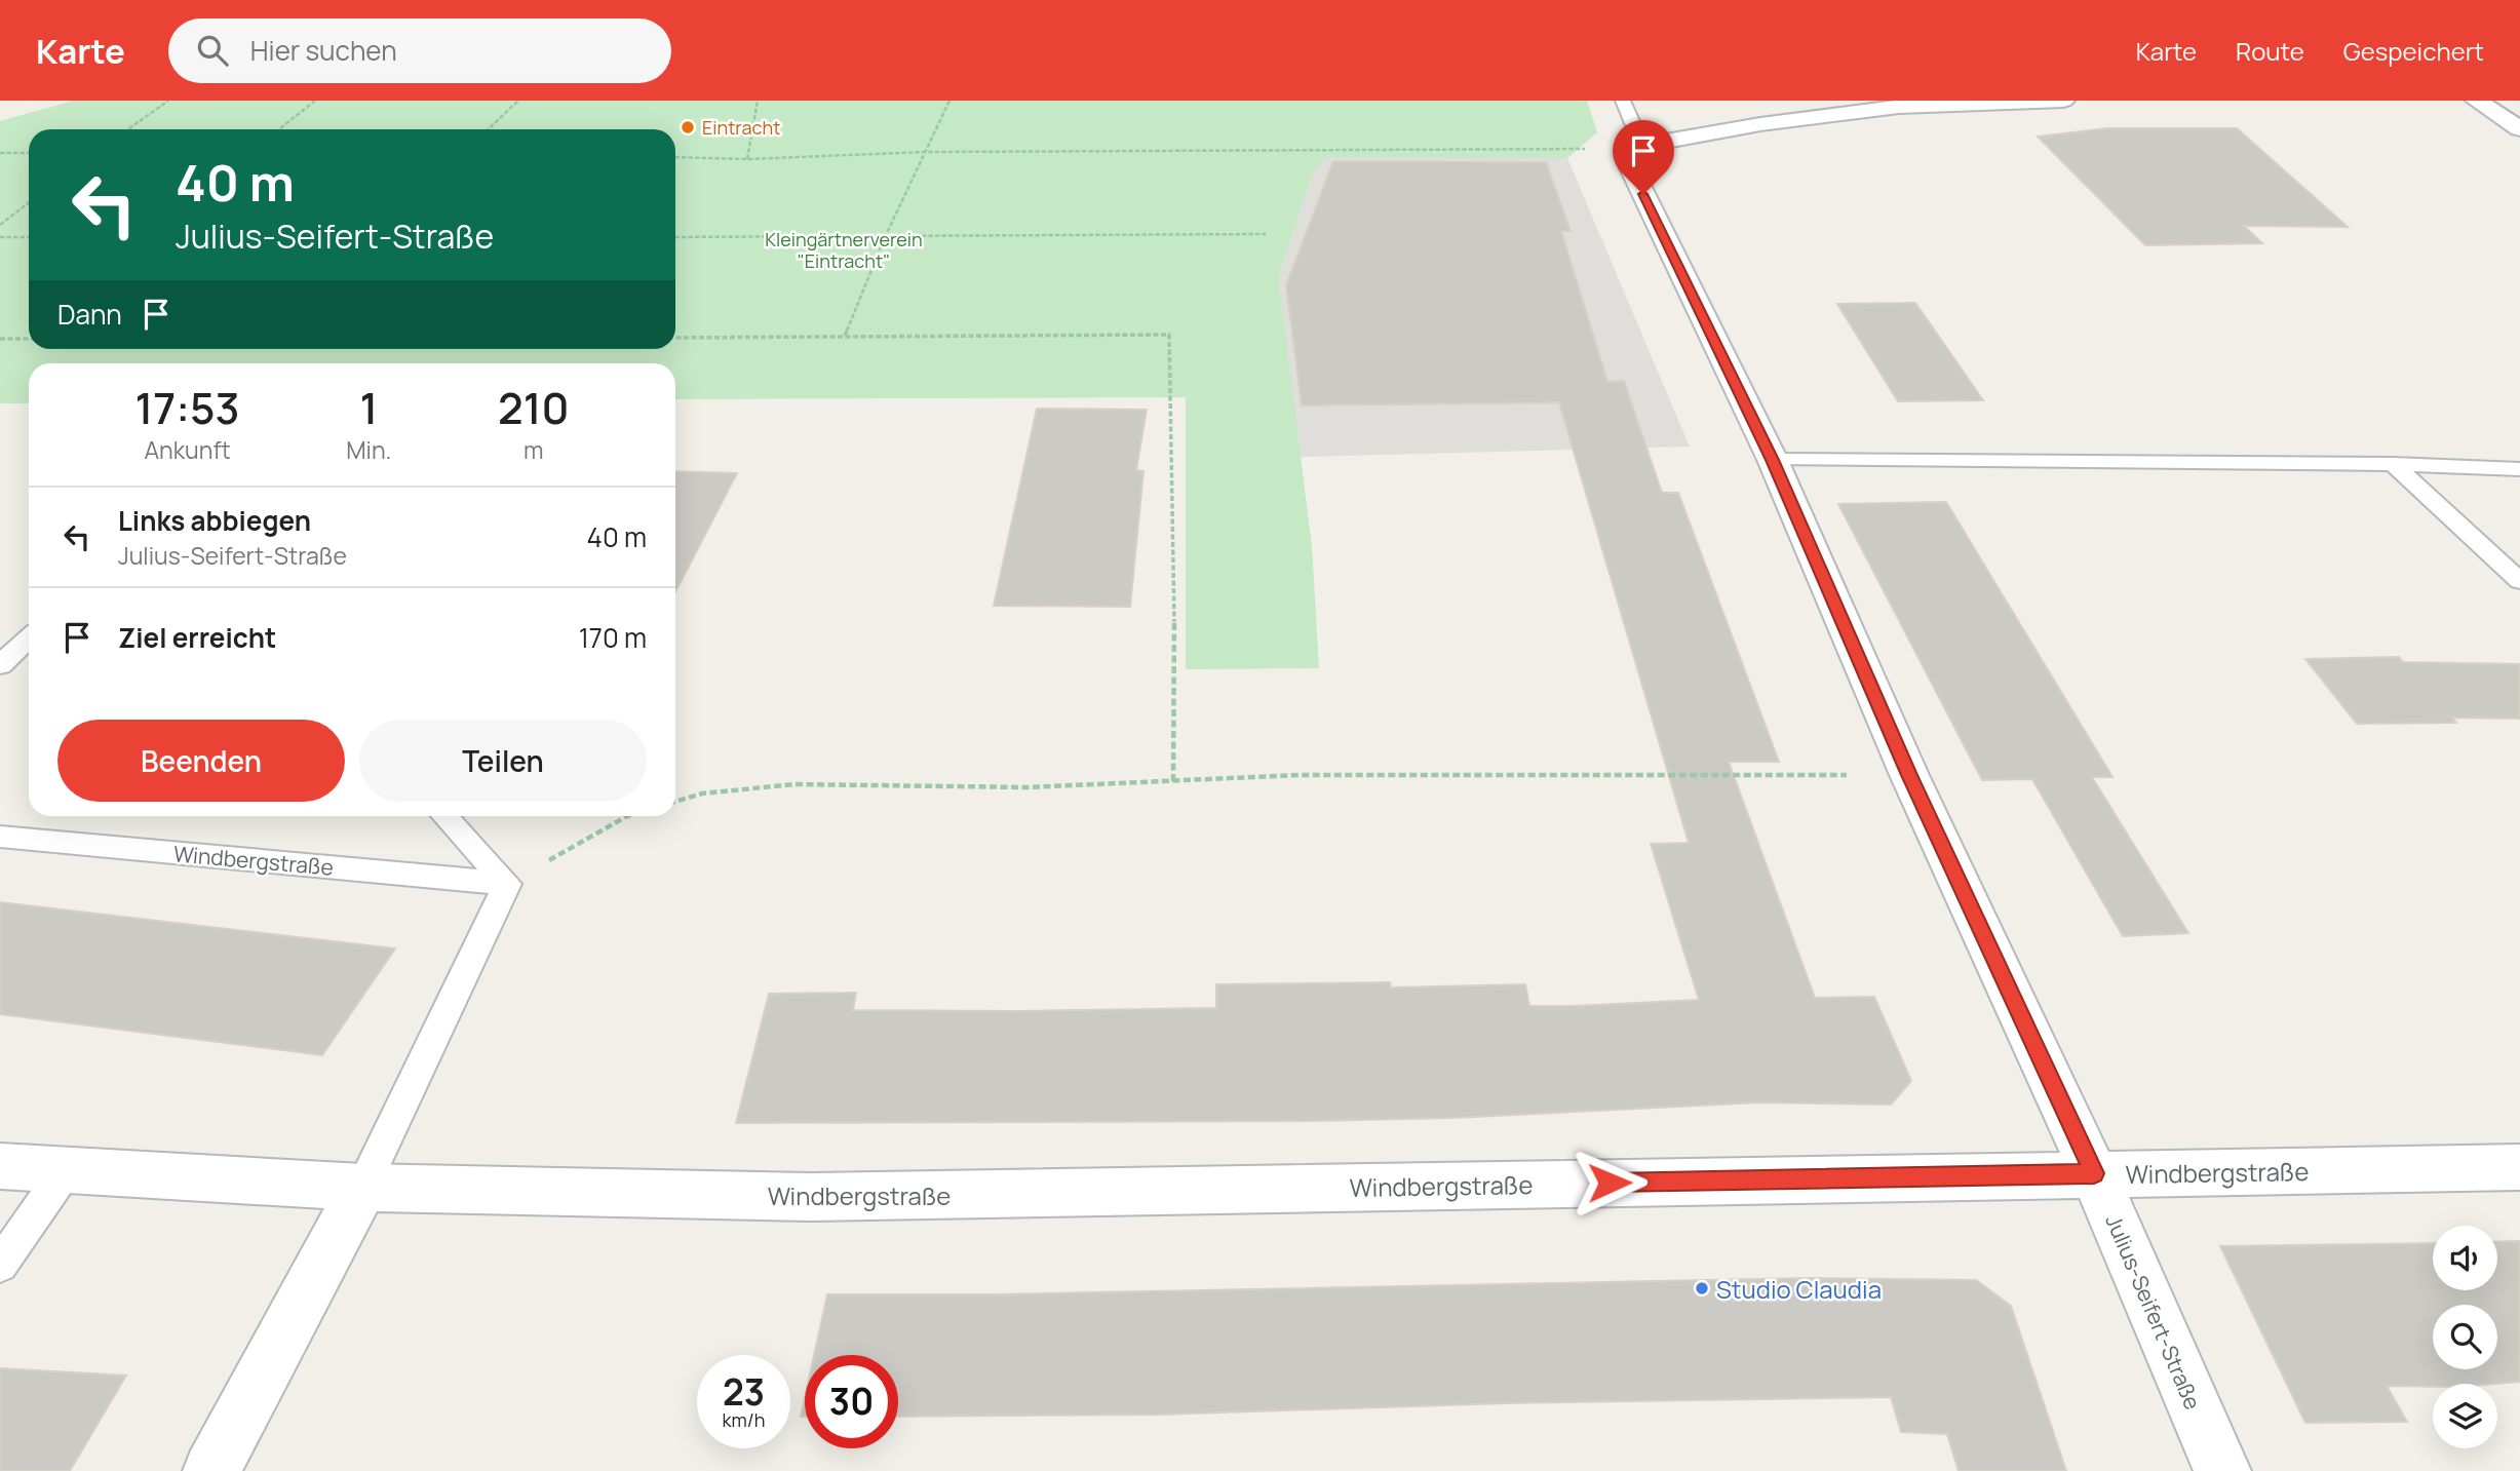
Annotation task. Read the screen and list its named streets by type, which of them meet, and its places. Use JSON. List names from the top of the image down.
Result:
{
  "streets": {
    "street": ["Windbergstraße", "Julius-Seifert-Straße"]
  },
  "crossings": [
    ["Windbergstraße", "Julius-Seifert-Straße"]
  ],
  "parks": ["Kleingärtnerverein \"Eintracht\""],
  "places": ["Eintracht", "Studio Claudia"],
  "page": {
    "header": "Karte",
    "search": "Hier suchen",
    "nav": ["Karte", "Route", "Gespeichert"],
    "turn": ["40 m", "Julius-Seifert-Straße"],
    "then": "Dann",
    "eta": [
      "17:53",
      "Ankunft",
      "1",
      "Min.",
      "210",
      "m"
    ],
    "list": [
      {
        "name": "Links abbiegen",
        "note": "Julius-Seifert-Straße",
        "value": "40 m"
      },
      {
        "name": "Ziel erreicht",
        "value": "170 m"
      }
    ],
    "buttons": ["Beenden", "Teilen"],
    "speed": "23 km/h",
    "limit": "30"
  }
}
